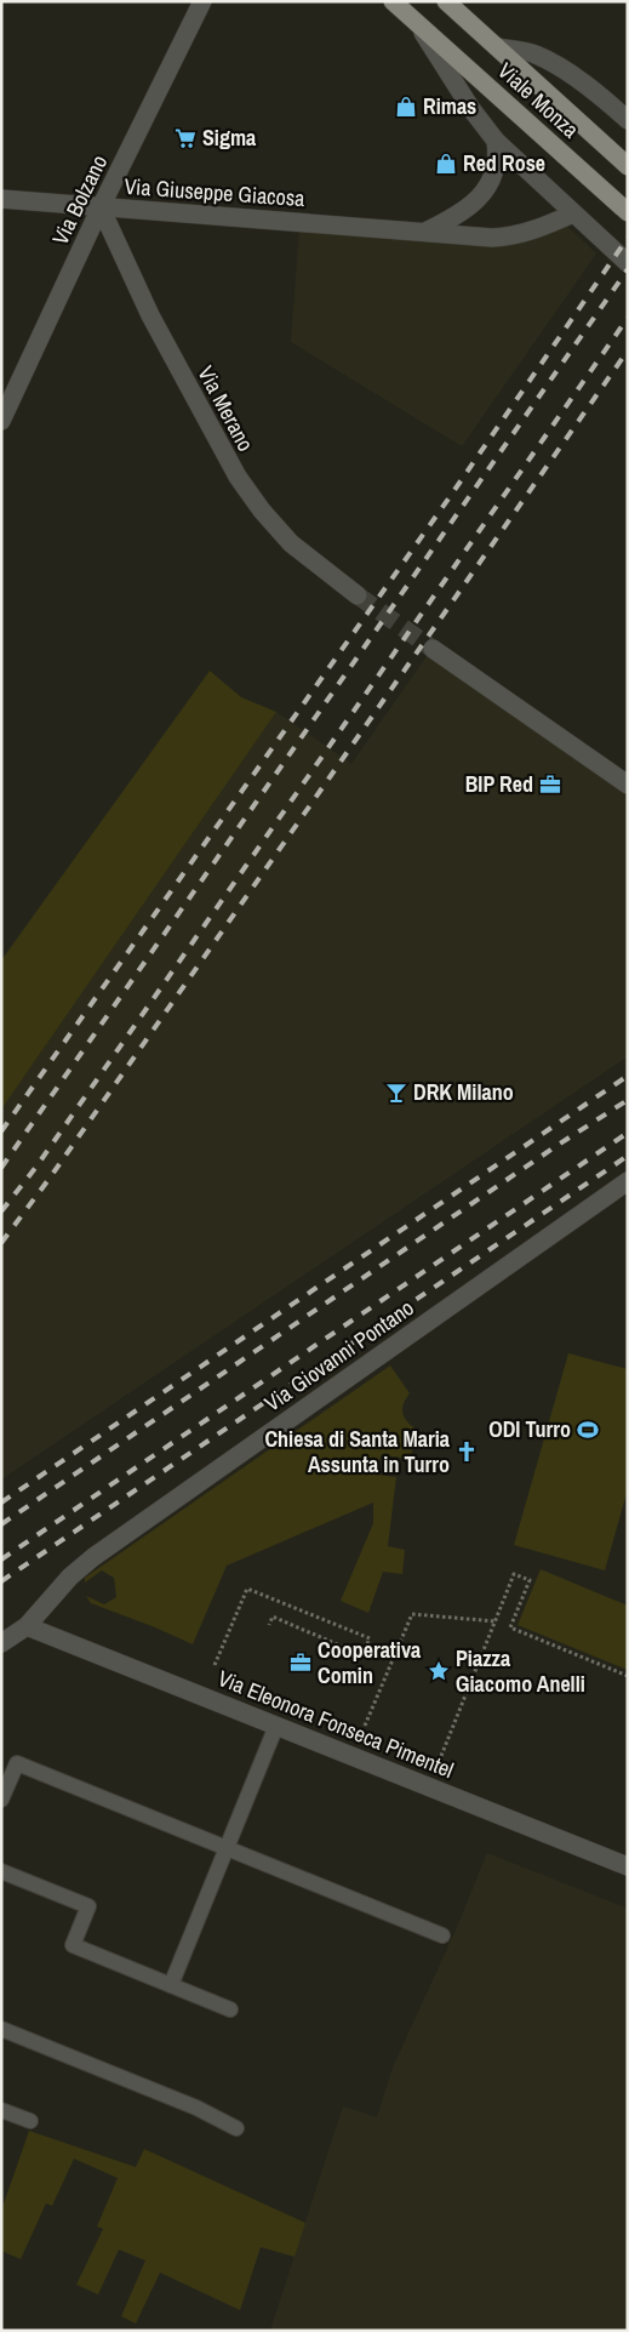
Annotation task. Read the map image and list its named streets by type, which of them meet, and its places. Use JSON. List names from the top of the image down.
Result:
{
  "streets": {
    "main road": ["Viale Monza"],
    "street": [
      "Via Giuseppe Giacosa",
      "Via Bolzano",
      "Via Merano",
      "Via Giovanni Pontano",
      "Via Eleonora Fonseca Pimentel"
    ]
  },
  "crossings": [
    ["Viale Monza", "Via Giuseppe Giacosa"],
    ["Via Giuseppe Giacosa", "Via Bolzano"],
    ["Via Giuseppe Giacosa", "Via Merano"],
    ["Via Bolzano", "Via Merano"],
    ["Via Giovanni Pontano", "Via Eleonora Fonseca Pimentel"]
  ],
  "places": {
    "shop": ["Rimas", "Red Rose"],
    "supermarket": ["Sigma"],
    "office": ["BIP Red", "Cooperativa Comin"],
    "bar": ["DRK Milano"],
    "sports": ["ODI Turro"],
    "church": ["Chiesa di Santa Maria Assunta in Turro"],
    "place": ["Piazza Giacomo Anelli"]
  }
}
